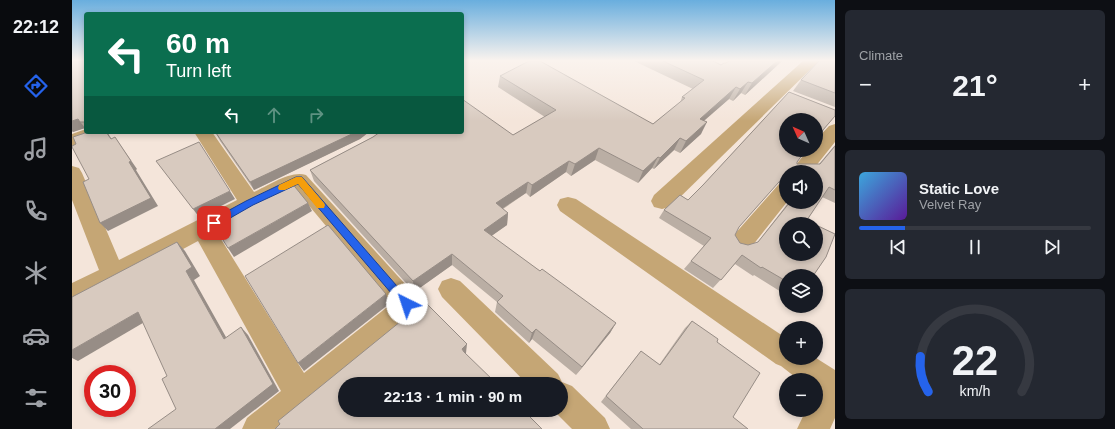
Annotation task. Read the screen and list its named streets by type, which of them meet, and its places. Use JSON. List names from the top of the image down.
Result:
{
  "north": "top left",
  "page": {
    "tabs": "22:12",
    "tile": "Climate",
    "turn": ["60 m", "Turn left"],
    "heat": ["−", "21°", "+"],
    "map_buttons": ["+", "−"],
    "song": ["Static Love", "Velvet Ray"],
    "limit": "30",
    "trip": "22:13 · 1 min · 90 m",
    "gauge": ["22", "km/h"]
  }
}
